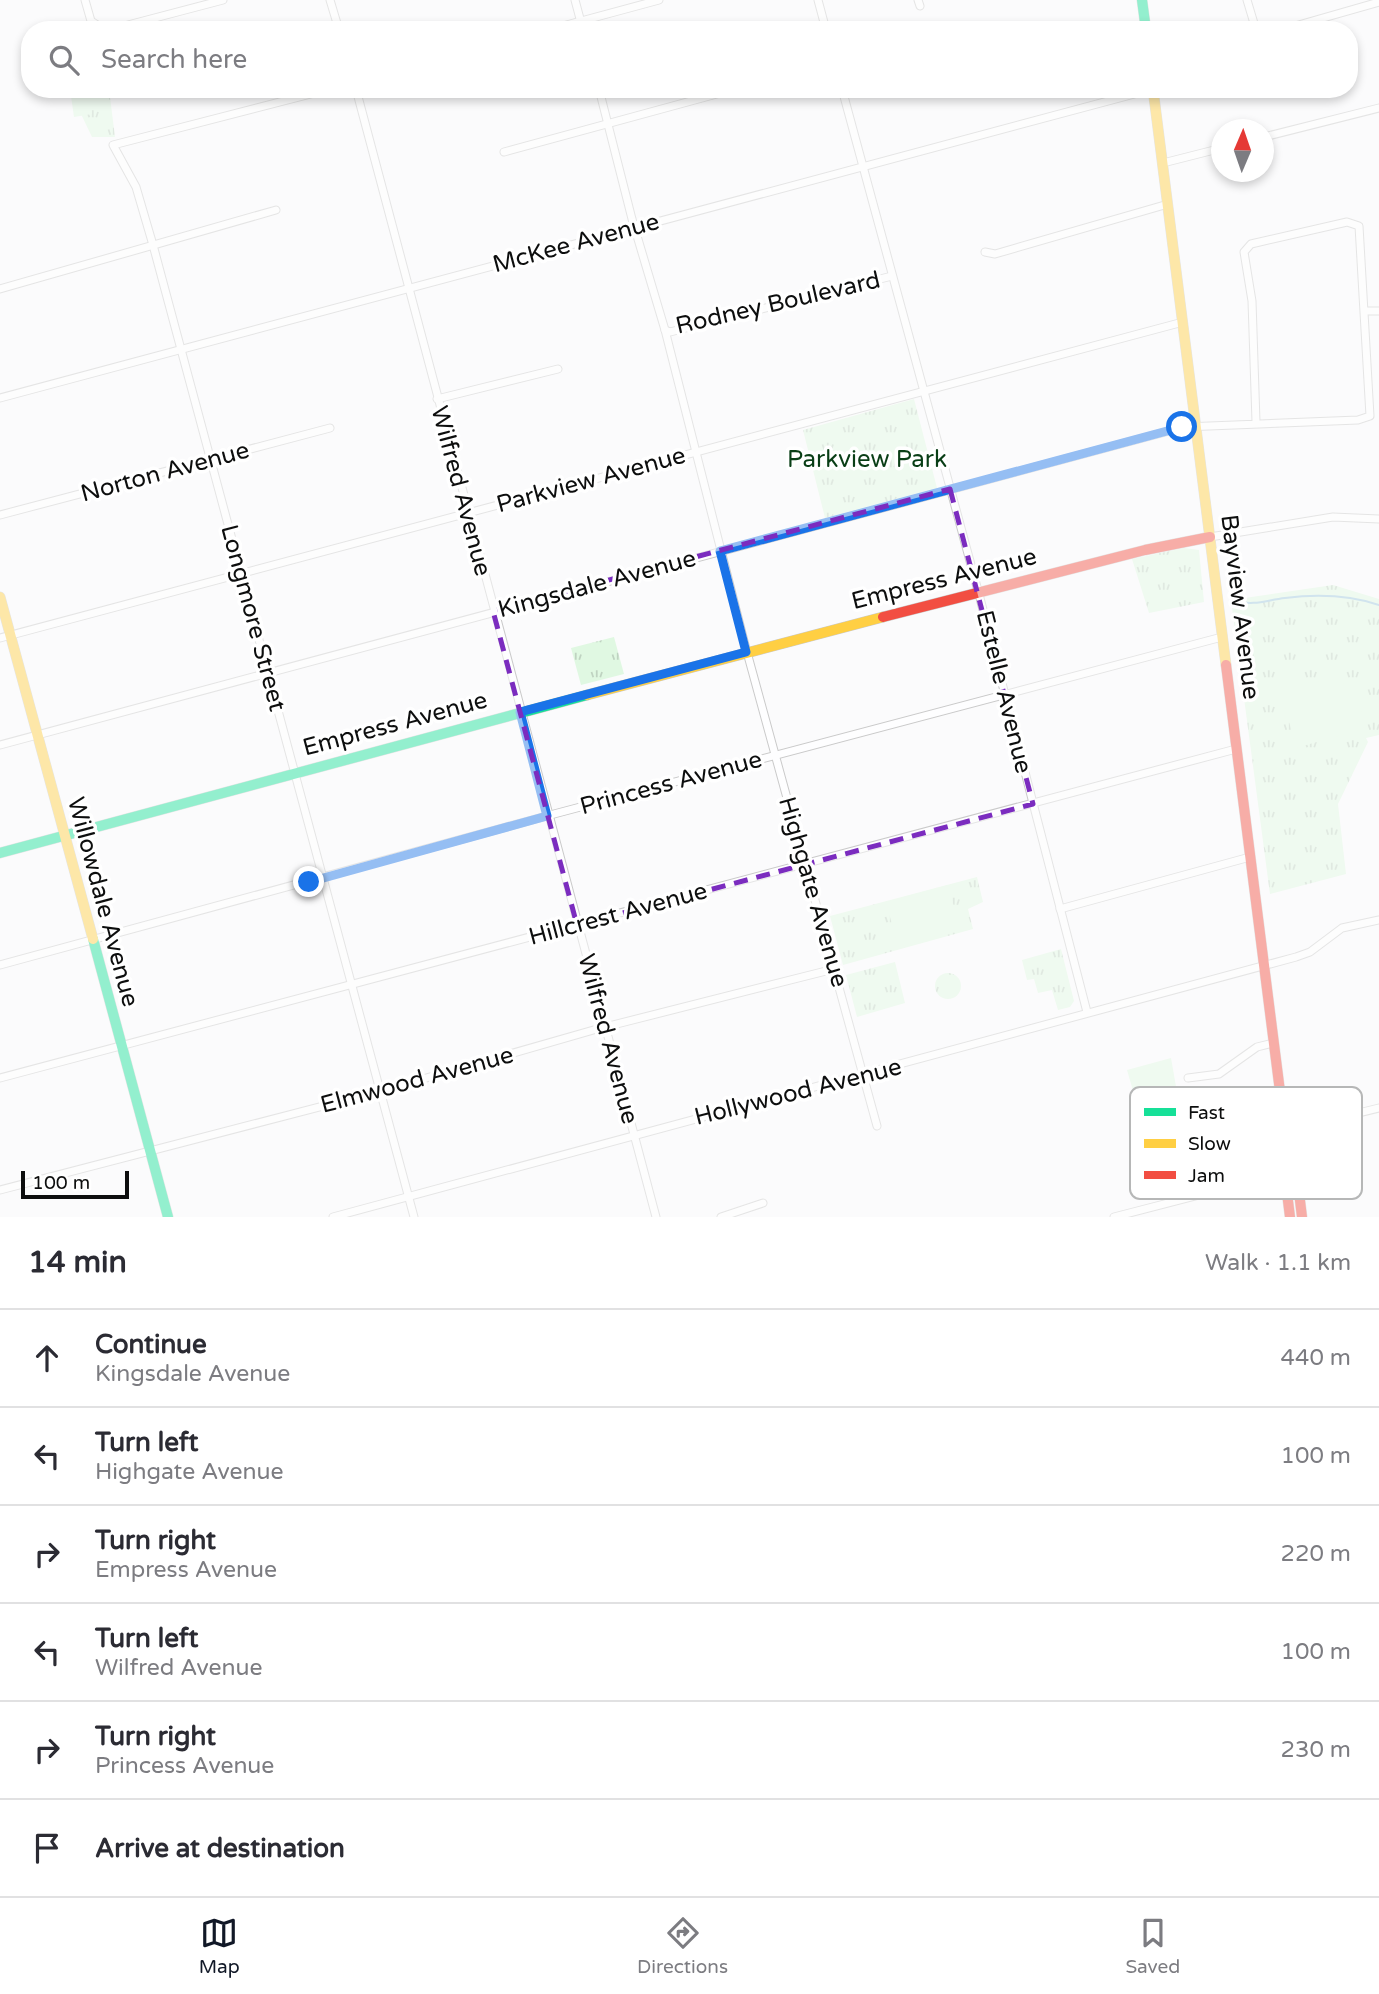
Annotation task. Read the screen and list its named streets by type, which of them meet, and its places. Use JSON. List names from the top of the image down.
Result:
{
  "streets": {
    "street": [
      "McKee Avenue",
      "Rodney Boulevard",
      "Norton Avenue",
      "Parkview Avenue",
      "Wilfred Avenue",
      "Empress Avenue",
      "Kingsdale Avenue",
      "Bayview Avenue",
      "Longmore Street",
      "Estelle Avenue",
      "Princess Avenue",
      "Highgate Avenue",
      "Willowdale Avenue",
      "Hillcrest Avenue",
      "Elmwood Avenue",
      "Hollywood Avenue"
    ]
  },
  "crossings": [
    ["McKee Avenue", "Wilfred Avenue"],
    ["McKee Avenue", "Longmore Street"],
    ["McKee Avenue", "Estelle Avenue"],
    ["McKee Avenue", "Highgate Avenue"],
    ["Rodney Boulevard", "Estelle Avenue"],
    ["Rodney Boulevard", "Highgate Avenue"],
    ["Norton Avenue", "Longmore Street"],
    ["Parkview Avenue", "Wilfred Avenue"],
    ["Parkview Avenue", "Bayview Avenue"],
    ["Parkview Avenue", "Longmore Street"],
    ["Parkview Avenue", "Estelle Avenue"],
    ["Parkview Avenue", "Highgate Avenue"],
    ["Parkview Avenue", "Willowdale Avenue"],
    ["Wilfred Avenue", "Empress Avenue"],
    ["Wilfred Avenue", "Kingsdale Avenue"],
    ["Wilfred Avenue", "Princess Avenue"],
    ["Wilfred Avenue", "Hillcrest Avenue"],
    ["Wilfred Avenue", "Elmwood Avenue"],
    ["Wilfred Avenue", "Hollywood Avenue"],
    ["Empress Avenue", "Bayview Avenue"],
    ["Empress Avenue", "Longmore Street"],
    ["Empress Avenue", "Estelle Avenue"],
    ["Empress Avenue", "Highgate Avenue"],
    ["Empress Avenue", "Willowdale Avenue"],
    ["Kingsdale Avenue", "Bayview Avenue"],
    ["Kingsdale Avenue", "Longmore Street"],
    ["Kingsdale Avenue", "Estelle Avenue"],
    ["Kingsdale Avenue", "Highgate Avenue"],
    ["Kingsdale Avenue", "Willowdale Avenue"],
    ["Bayview Avenue", "Princess Avenue"],
    ["Bayview Avenue", "Hillcrest Avenue"],
    ["Bayview Avenue", "Hollywood Avenue"],
    ["Longmore Street", "Princess Avenue"],
    ["Longmore Street", "Hillcrest Avenue"],
    ["Longmore Street", "Elmwood Avenue"],
    ["Longmore Street", "Hollywood Avenue"],
    ["Estelle Avenue", "Princess Avenue"],
    ["Estelle Avenue", "Hillcrest Avenue"],
    ["Estelle Avenue", "Hollywood Avenue"],
    ["Princess Avenue", "Highgate Avenue"],
    ["Princess Avenue", "Willowdale Avenue"],
    ["Highgate Avenue", "Hillcrest Avenue"],
    ["Highgate Avenue", "Elmwood Avenue"],
    ["Highgate Avenue", "Hollywood Avenue"],
    ["Willowdale Avenue", "Hillcrest Avenue"],
    ["Willowdale Avenue", "Elmwood Avenue"]
  ],
  "parks": ["Parkview Park"],
  "legend": ["Fast", "Slow", "Jam"],
  "scale_bar": "100 m",
  "north": "top",
  "page": {
    "search": "Search here",
    "scale": "100 m",
    "heading": ["14 min", "Walk · 1.1 km"],
    "list": [
      ["Continue", "Kingsdale Avenue", "440 m"],
      ["Turn left", "Highgate Avenue", "100 m"],
      ["Turn right", "Empress Avenue", "220 m"],
      ["Turn left", "Wilfred Avenue", "100 m"],
      ["Turn right", "Princess Avenue", "230 m"],
      "Arrive at destination"
    ],
    "nav": ["Map", "Directions", "Saved"]
  }
}
